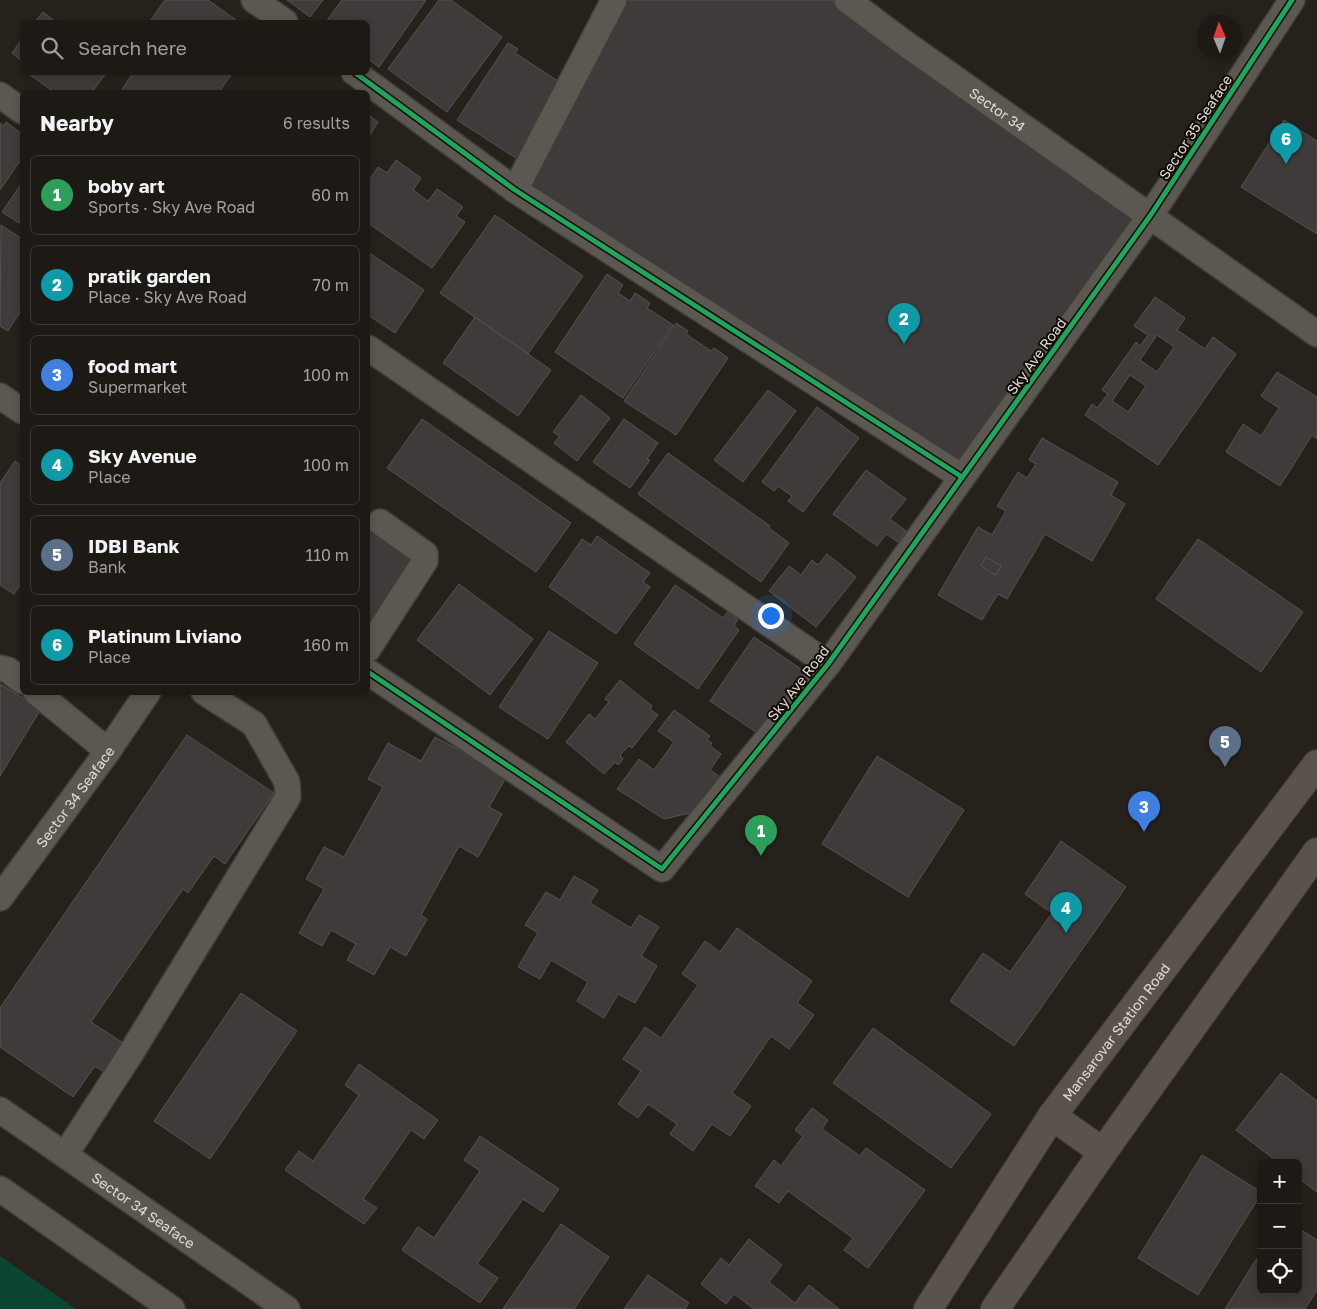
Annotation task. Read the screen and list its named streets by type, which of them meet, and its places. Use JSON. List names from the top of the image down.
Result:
{
  "streets": {
    "main road": ["Mansarovar Station Road"],
    "street": [
      "Sector 34",
      "Sector 35 Seaface",
      "Sky Ave Road",
      "Sector 34 Seaface"
    ]
  },
  "crossings": [
    ["Sector 34", "Sector 35 Seaface"],
    ["Sector 34", "Sky Ave Road"],
    ["Sector 35 Seaface", "Sky Ave Road"]
  ],
  "north": "top",
  "page": {
    "search": "Search here",
    "heading": ["Nearby", "6 results"],
    "pins": [
      "6",
      "2",
      "5",
      "3",
      "1",
      "4"
    ],
    "list": [
      {
        "mark": "1",
        "name": "boby art",
        "note": "Sports · Sky Ave Road",
        "value": "60 m"
      },
      {
        "mark": "2",
        "name": "pratik garden",
        "note": "Place · Sky Ave Road",
        "value": "70 m"
      },
      {
        "mark": "3",
        "name": "food mart",
        "note": "Supermarket",
        "value": "100 m"
      },
      {
        "mark": "4",
        "name": "Sky Avenue",
        "note": "Place",
        "value": "100 m"
      },
      {
        "mark": "5",
        "name": "IDBI Bank",
        "note": "Bank",
        "value": "110 m"
      },
      {
        "mark": "6",
        "name": "Platinum Liviano",
        "note": "Place",
        "value": "160 m"
      }
    ],
    "map_buttons": ["+", "−"]
  }
}
